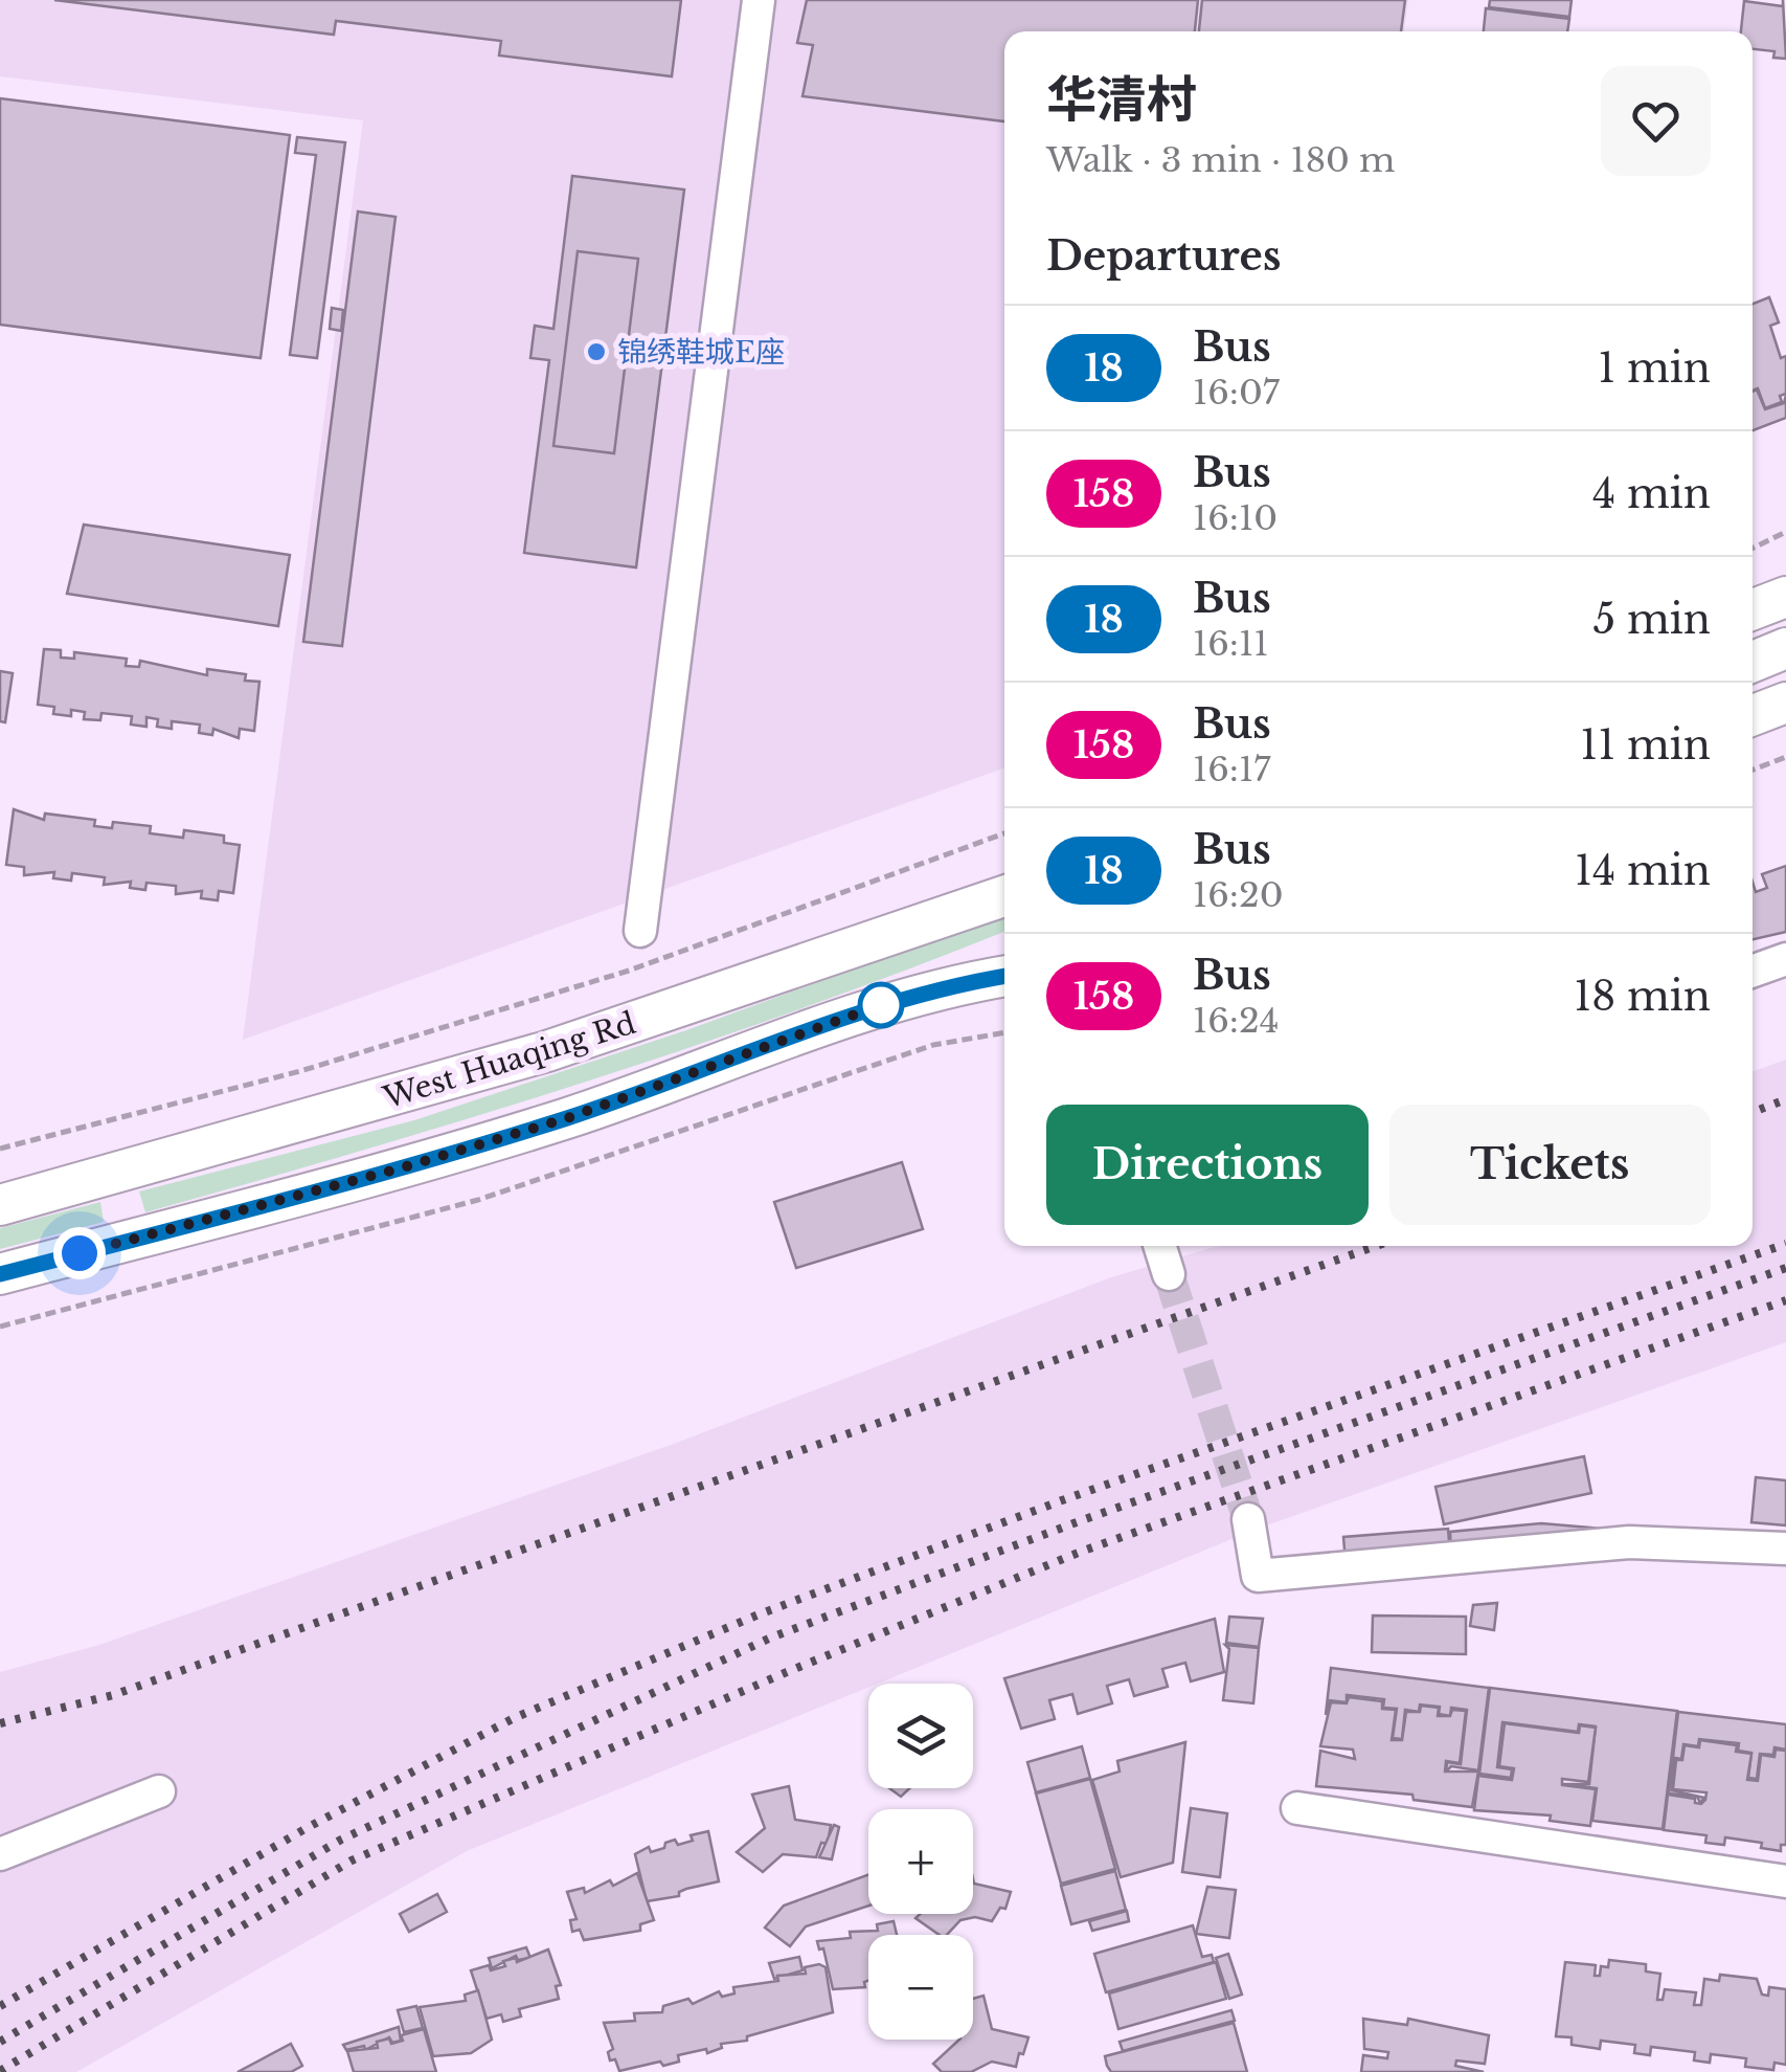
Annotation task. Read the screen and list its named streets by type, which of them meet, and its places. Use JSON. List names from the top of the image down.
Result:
{
  "streets": {
    "main road": ["West Huaqing Rd"]
  },
  "places": ["锦绣鞋城E座"],
  "lines": ["bus line 18"],
  "page": {
    "heading": [
      ["华清村", "Walk · 3 min · 180 m"],
      "Departures"
    ],
    "list": [
      {
        "mark": "18",
        "name": "Bus",
        "note": "16:07",
        "value": "1 min"
      },
      {
        "mark": "158",
        "name": "Bus",
        "note": "16:10",
        "value": "4 min"
      },
      {
        "mark": "18",
        "name": "Bus",
        "note": "16:11",
        "value": "5 min"
      },
      {
        "mark": "158",
        "name": "Bus",
        "note": "16:17",
        "value": "11 min"
      },
      {
        "mark": "18",
        "name": "Bus",
        "note": "16:20",
        "value": "14 min"
      },
      {
        "mark": "158",
        "name": "Bus",
        "note": "16:24",
        "value": "18 min"
      }
    ],
    "buttons": ["Directions", "Tickets"],
    "map_buttons": ["+", "−"]
  }
}
